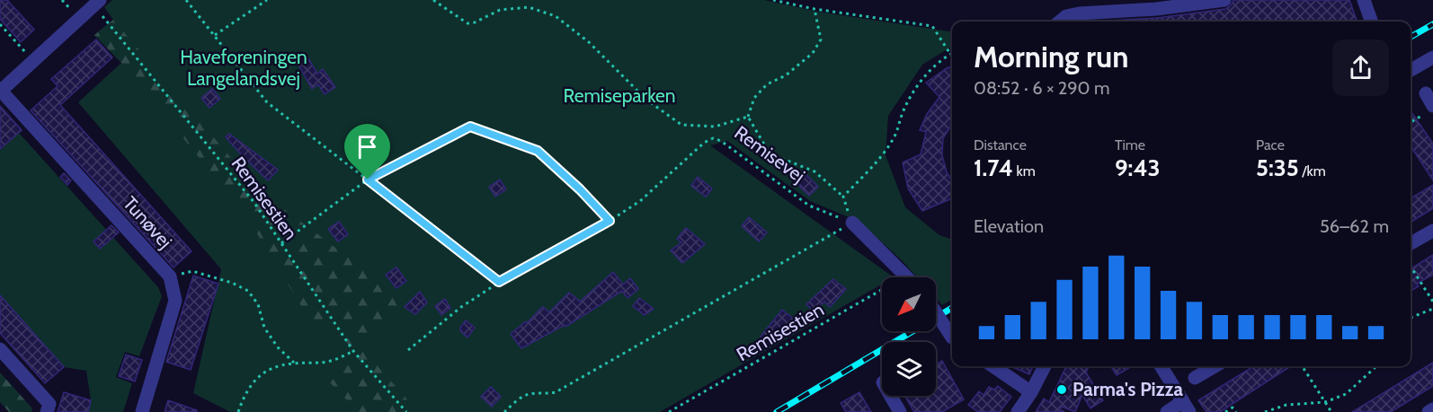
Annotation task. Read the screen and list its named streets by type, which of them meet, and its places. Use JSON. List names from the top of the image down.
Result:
{
  "streets": {
    "street": ["Tunøvej"],
    "path": ["Remisevej", "Remisestien"]
  },
  "parks": ["Haveforeningen Langelandsvej", "Remiseparken"],
  "places": ["Parma's Pizza"],
  "north": "bottom left",
  "page": {
    "heading": ["Morning run", "08:52 · 6 × 290 m"],
    "stats": [
      ["Distance", "1.74 km"],
      ["Time", "9:43"],
      ["Pace", "5:35 /km"]
    ],
    "chart": ["Elevation", "56–62 m"]
  }
}
